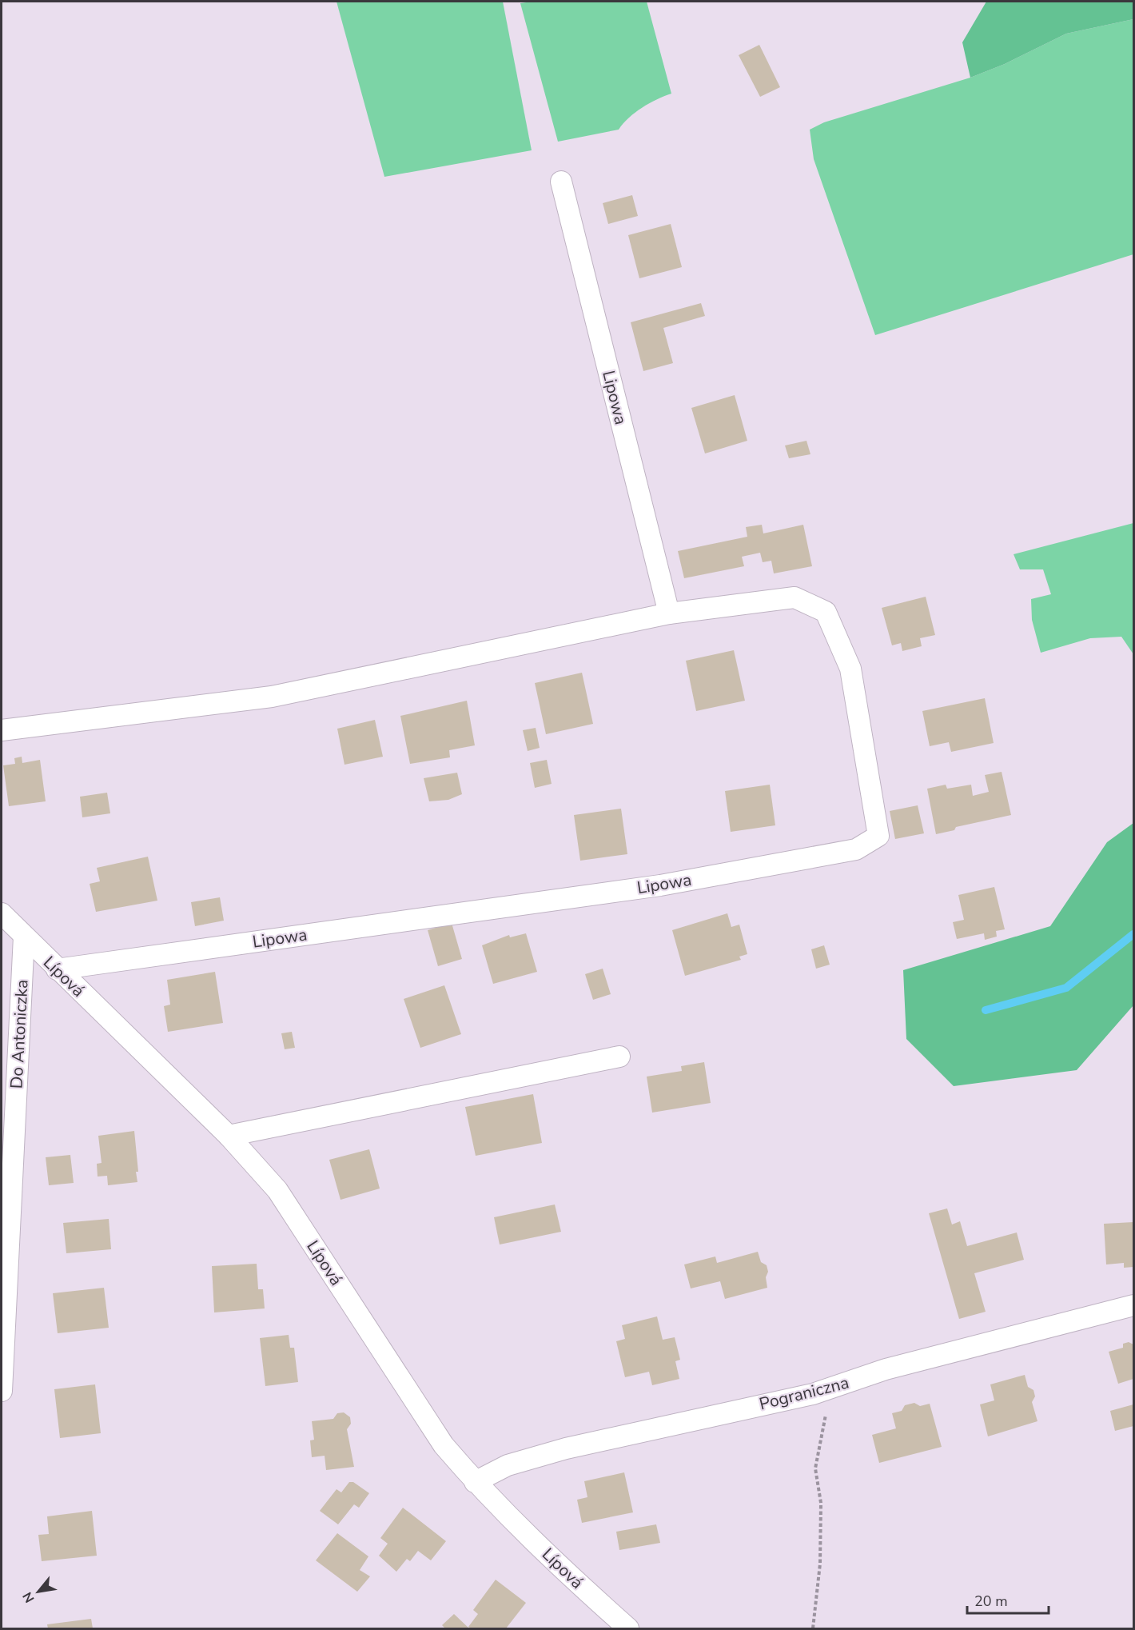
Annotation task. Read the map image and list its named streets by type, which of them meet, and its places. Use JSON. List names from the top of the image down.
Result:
{
  "streets": {
    "street": [
      "Lipowa",
      "Lípová",
      "Do Antoniczka",
      "Pograniczna"
    ]
  },
  "crossings": [
    ["Lipowa", "Lípová"],
    ["Lípová", "Do Antoniczka"],
    ["Lípová", "Pograniczna"]
  ],
  "scale_bar": "20 m",
  "north": "bottom left"
}
